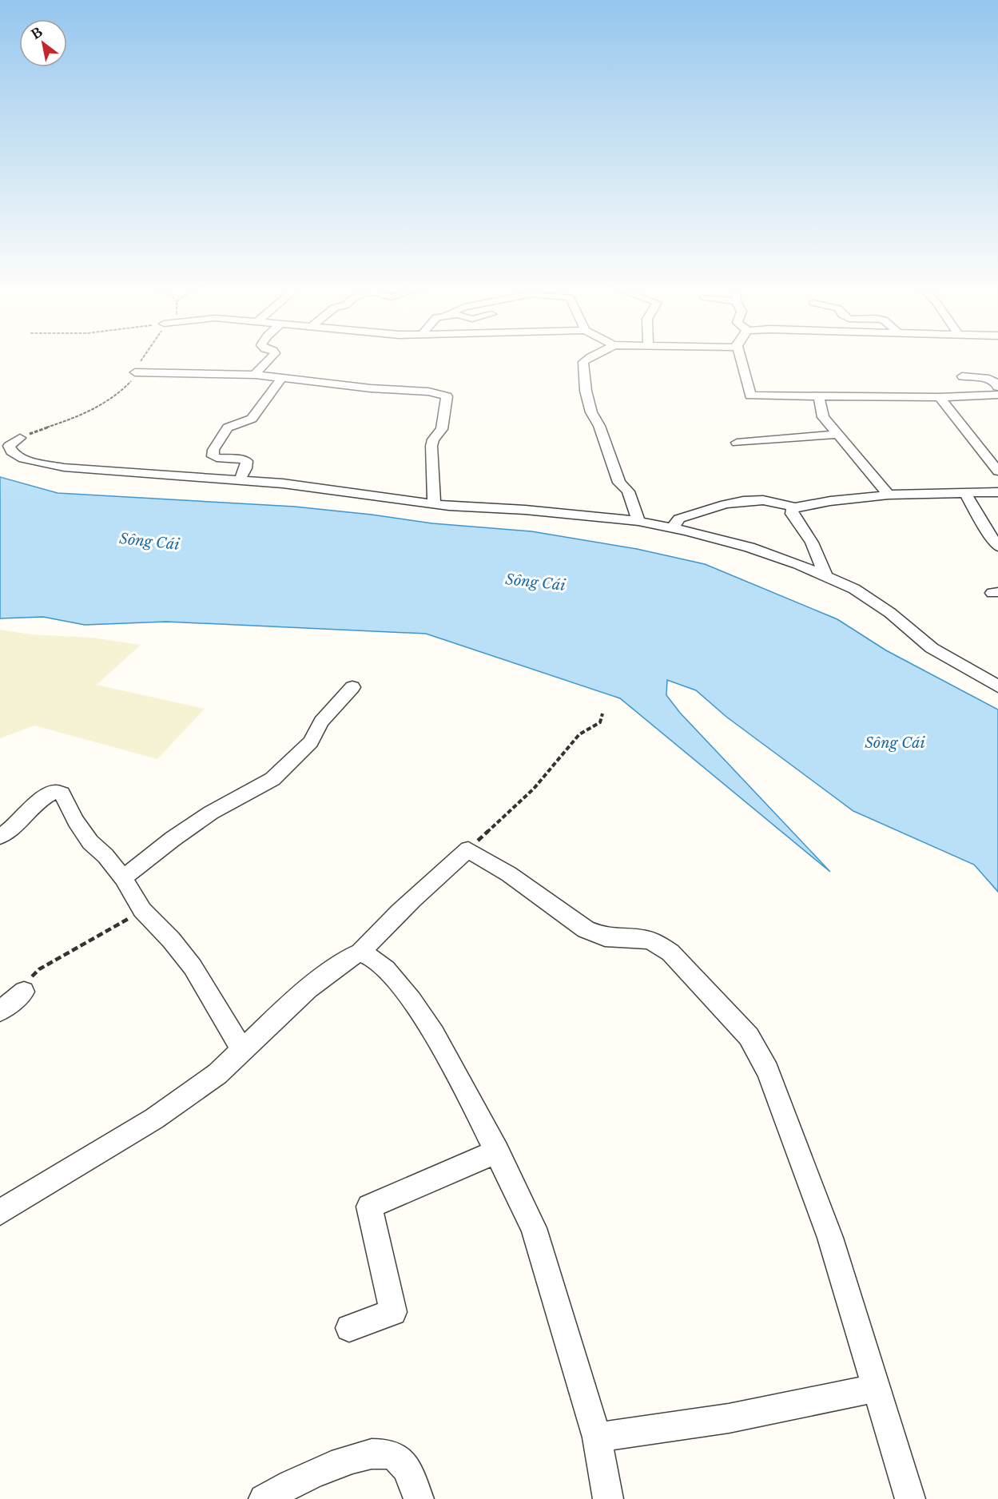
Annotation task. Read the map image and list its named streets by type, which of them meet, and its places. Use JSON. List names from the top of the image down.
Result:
{
  "water": ["Sông Cái"],
  "north": "top left"
}
